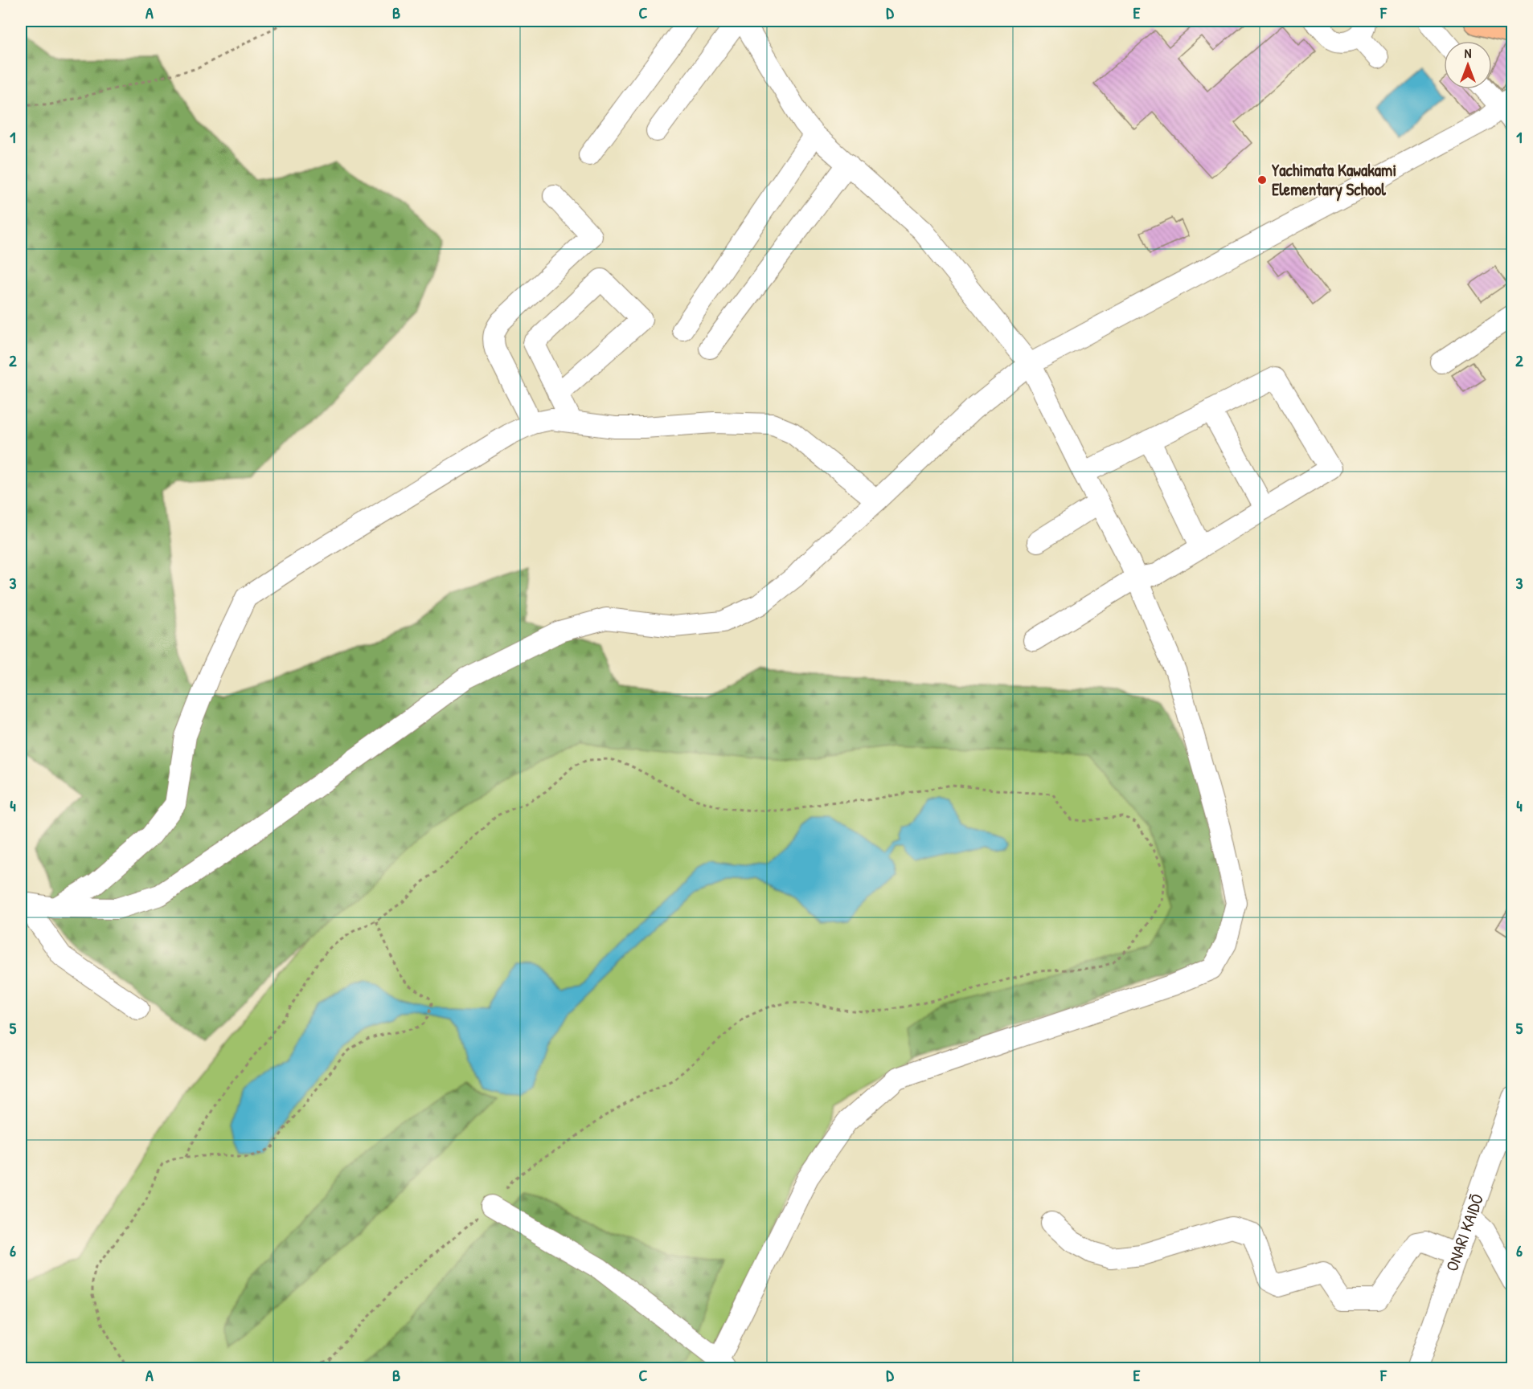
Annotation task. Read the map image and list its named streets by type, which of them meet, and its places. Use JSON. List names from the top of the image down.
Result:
{
  "streets": {
    "street": ["ONARI KAIDŌ"]
  },
  "places": ["Yachimata Kawakami Elementary School"],
  "north": "top",
  "grid": {
    "columns": [
      "A",
      "B",
      "C",
      "D",
      "E",
      "F"
    ],
    "rows": [
      "1",
      "2",
      "3",
      "4",
      "5",
      "6"
    ]
  }
}
